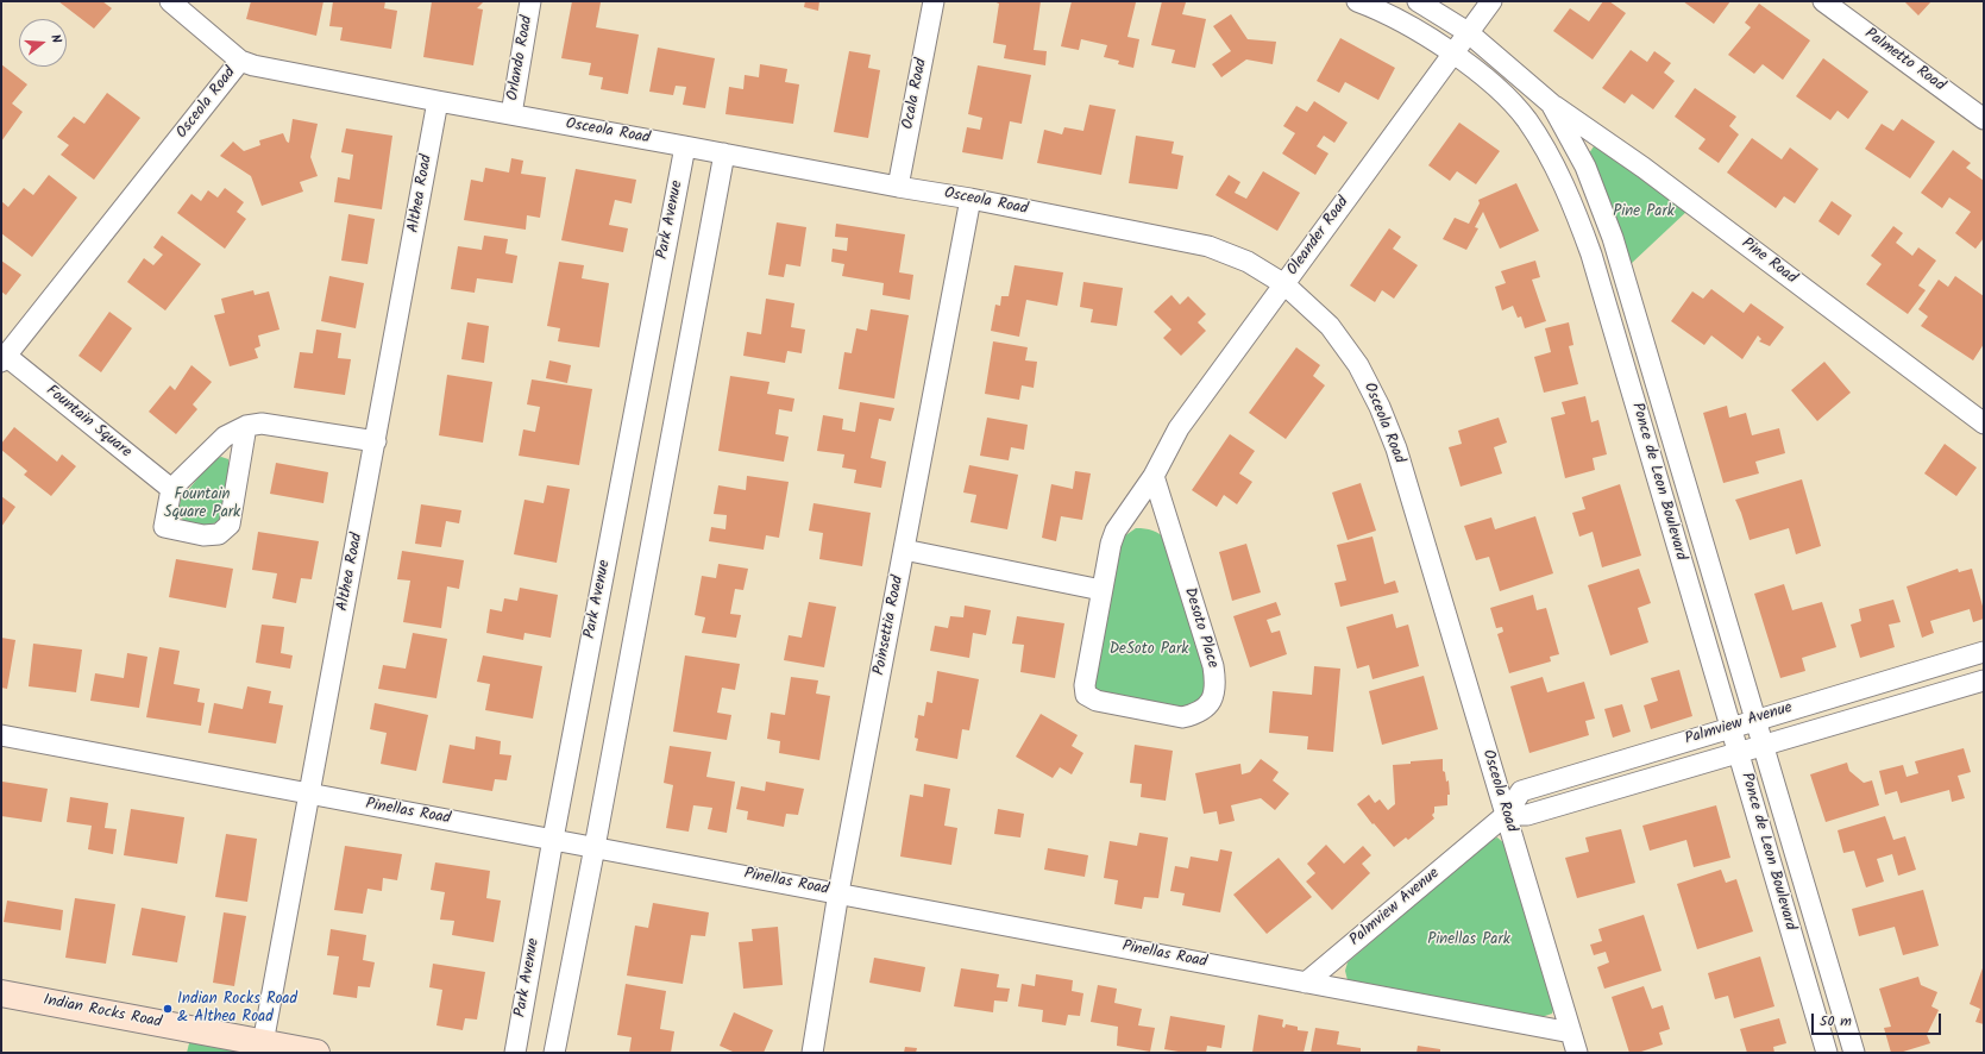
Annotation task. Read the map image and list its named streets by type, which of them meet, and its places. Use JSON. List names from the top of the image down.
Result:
{
  "streets": {
    "street": [
      "Orlando Road",
      "Palmetto Road",
      "Ocala Road",
      "Osceola Road",
      "Althea Road",
      "Park Avenue",
      "Oleander Road",
      "Pine Road",
      "Fountain Square",
      "Ponce de Leon Boulevard",
      "Poinsettia Road",
      "Desoto Place",
      "Palmview Avenue",
      "Pinellas Road",
      "Indian Rocks Road"
    ]
  },
  "crossings": [
    ["Orlando Road", "Osceola Road"],
    ["Ocala Road", "Osceola Road"],
    ["Osceola Road", "Althea Road"],
    ["Osceola Road", "Park Avenue"],
    ["Osceola Road", "Oleander Road"],
    ["Osceola Road", "Fountain Square"],
    ["Osceola Road", "Poinsettia Road"],
    ["Osceola Road", "Palmview Avenue"],
    ["Osceola Road", "Pinellas Road"],
    ["Althea Road", "Pinellas Road"],
    ["Althea Road", "Indian Rocks Road"],
    ["Park Avenue", "Pinellas Road"],
    ["Oleander Road", "Ponce de Leon Boulevard"],
    ["Oleander Road", "Desoto Place"],
    ["Pine Road", "Ponce de Leon Boulevard"],
    ["Ponce de Leon Boulevard", "Palmview Avenue"],
    ["Poinsettia Road", "Pinellas Road"],
    ["Palmview Avenue", "Pinellas Road"]
  ],
  "parks": [
    "Pine Park",
    "Fountain Square Park",
    "DeSoto Park",
    "Pinellas Park"
  ],
  "places": ["Indian Rocks Road & Althea Road"],
  "scale_bar": "50 m",
  "north": "right"
}
